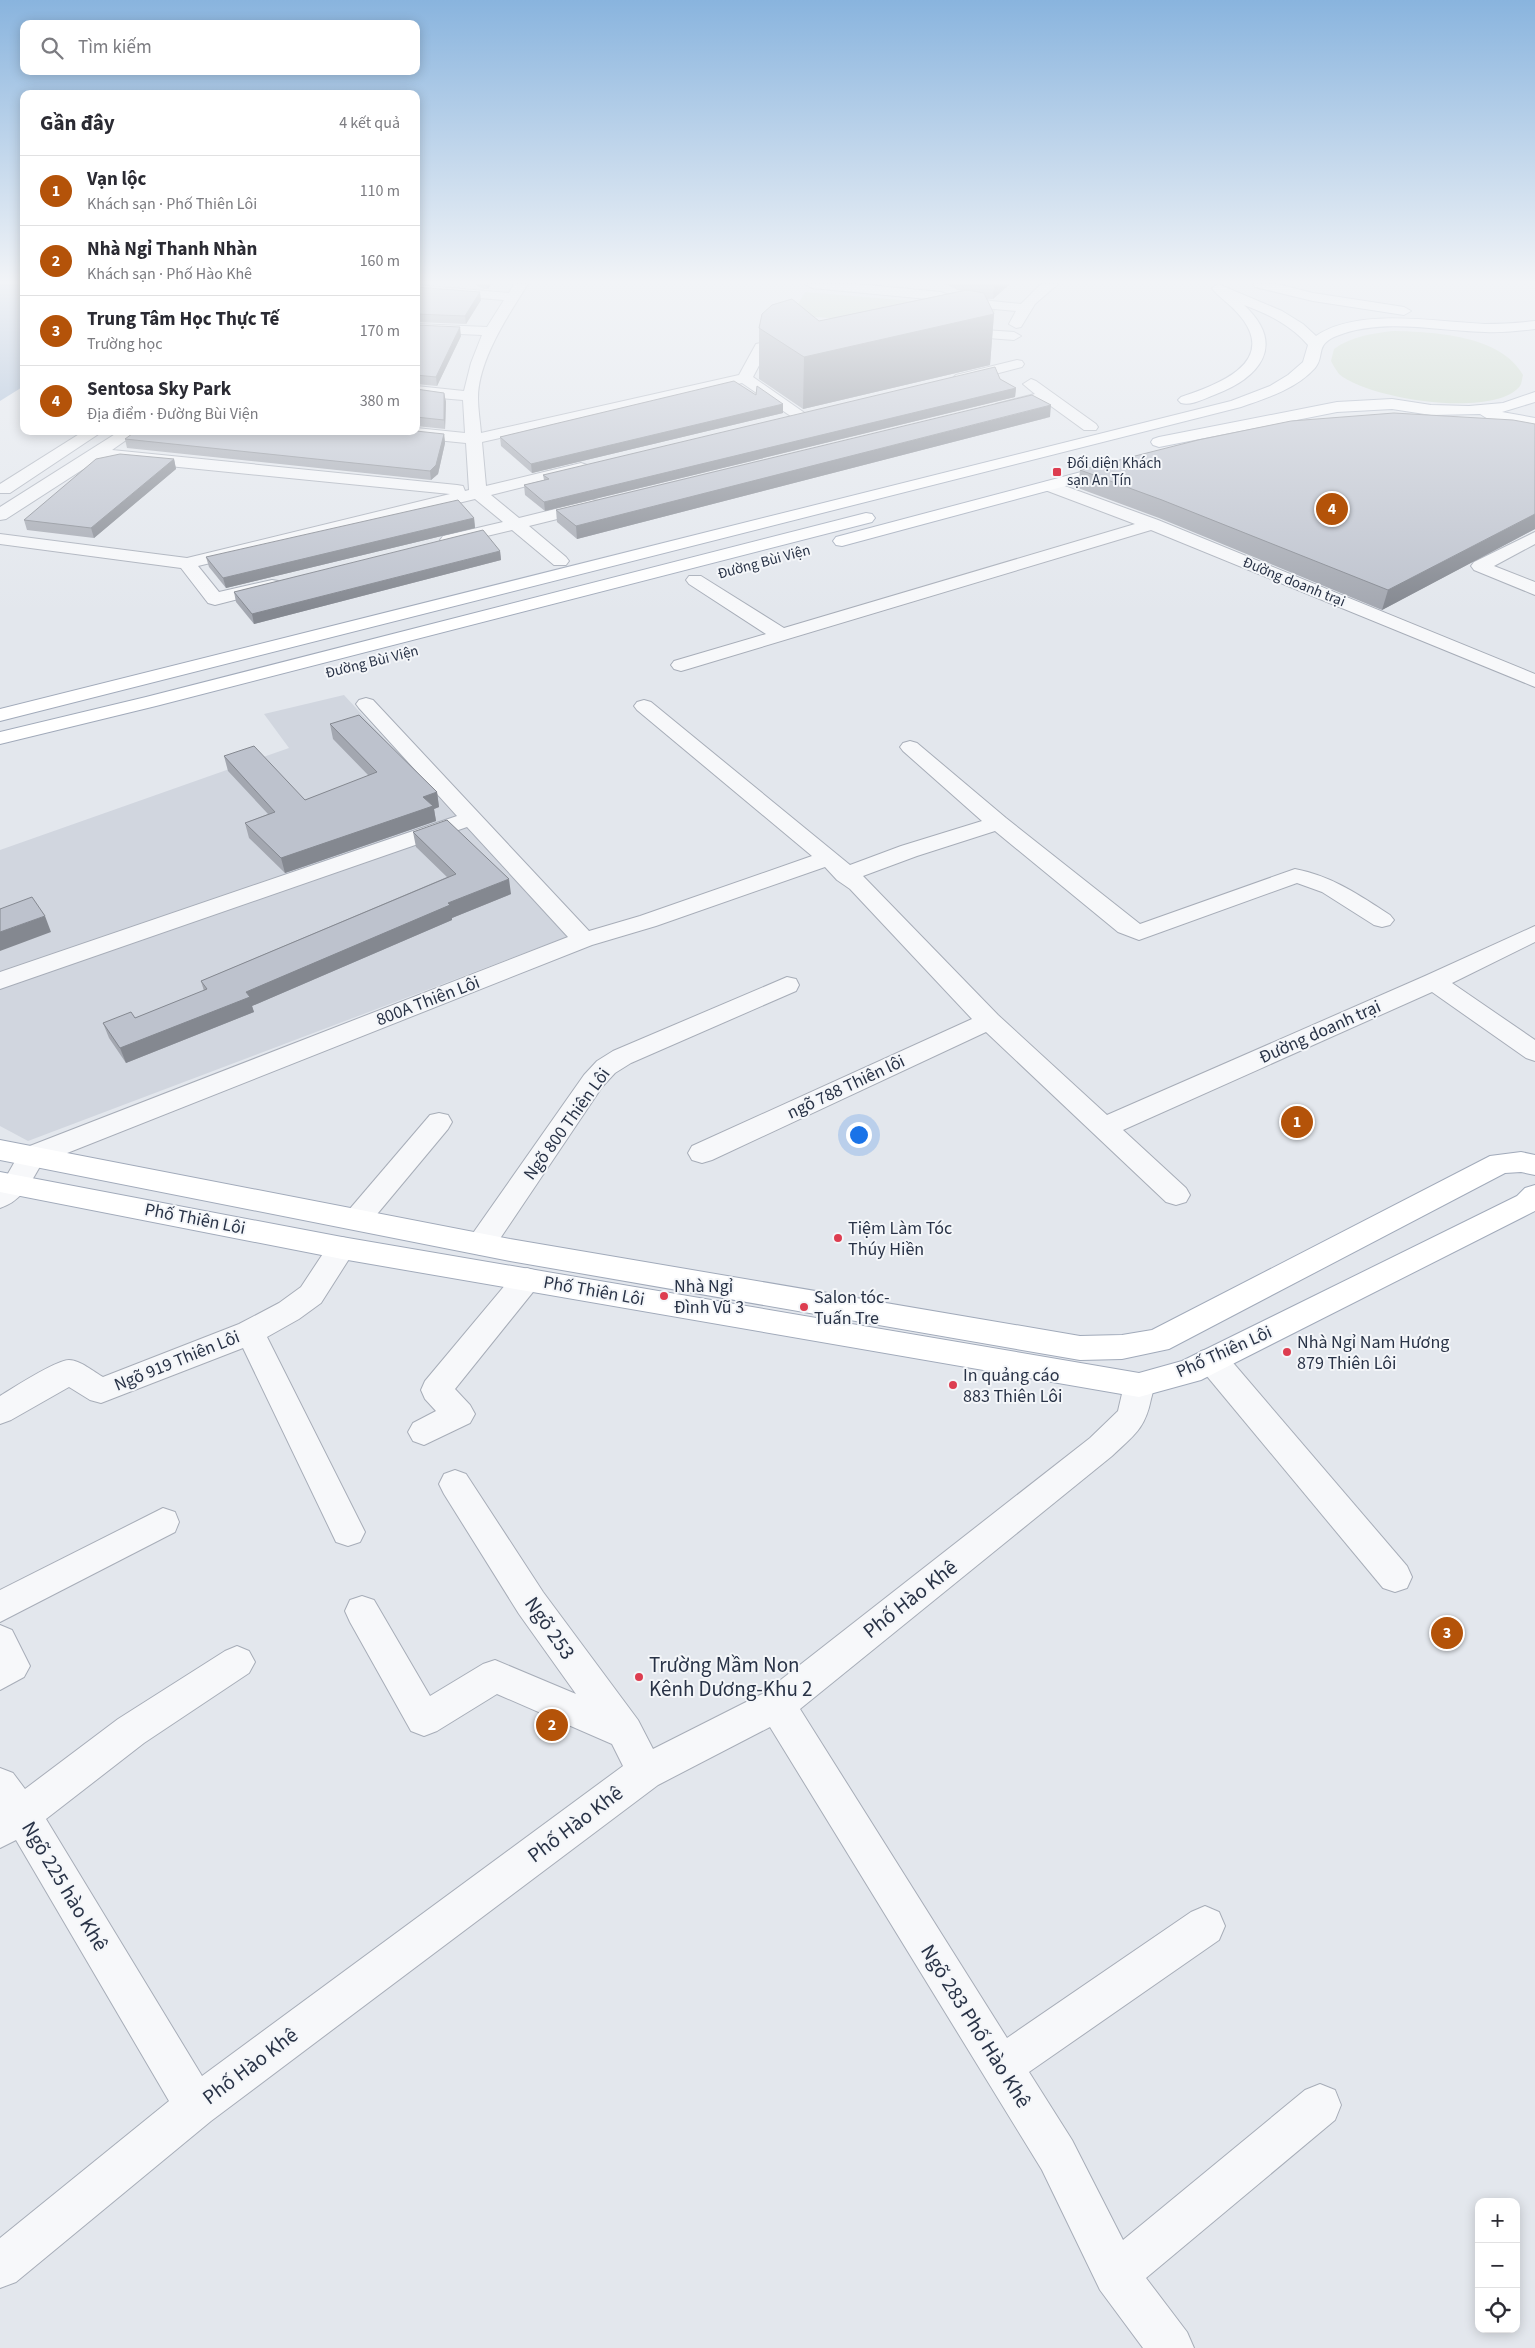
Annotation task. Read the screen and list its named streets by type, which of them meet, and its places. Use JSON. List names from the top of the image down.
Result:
{
  "streets": {
    "main road": ["Đường Bùi Viện", "Phố Thiên Lôi"],
    "street": [
      "Đường doanh trại",
      "800A Thiên Lôi",
      "ngõ 788 Thiên lôi",
      "Ngõ 800 Thiên Lôi",
      "Ngõ 919 Thiên Lôi",
      "Phố Hào Khê",
      "Ngõ 253",
      "Ngõ 225 hào Khê",
      "Ngõ 283 Phố Hào Khê"
    ]
  },
  "crossings": [
    ["Đường Bùi Viện", "Đường doanh trại"],
    ["800A Thiên Lôi", "Phố Thiên Lôi"],
    ["Ngõ 800 Thiên Lôi", "Phố Thiên Lôi"],
    ["Phố Thiên Lôi", "Ngõ 919 Thiên Lôi"],
    ["Phố Thiên Lôi", "Phố Hào Khê"],
    ["Phố Hào Khê", "Ngõ 253"],
    ["Phố Hào Khê", "Ngõ 225 hào Khê"],
    ["Phố Hào Khê", "Ngõ 283 Phố Hào Khê"]
  ],
  "places": {
    "transit": ["Đối diện Khách sạn An Tín"],
    "other": [
      "Tiệm Làm Tóc Thúy Hiền",
      "Nhà Ngỉ Đình Vũ 3",
      "Salon tóc- Tuấn Tre",
      "Nhà Ngỉ Nam Hương 879 Thiên Lôi",
      "In quảng cáo 883 Thiên Lôi",
      "Trường Mầm Non Kênh Dương-Khu 2"
    ]
  },
  "page": {
    "search": "Tìm kiếm",
    "heading": ["Gần đây", "4 kết quả"],
    "list": [
      {
        "mark": "1",
        "name": "Vạn lộc",
        "note": "Khách sạn · Phố Thiên Lôi",
        "value": "110 m"
      },
      {
        "mark": "2",
        "name": "Nhà Ngỉ Thanh Nhàn",
        "note": "Khách sạn · Phố Hào Khê",
        "value": "160 m"
      },
      {
        "mark": "3",
        "name": "Trung Tâm Học Thực Tế",
        "note": "Trường học",
        "value": "170 m"
      },
      {
        "mark": "4",
        "name": "Sentosa Sky Park",
        "note": "Địa điểm · Đường Bùi Viện",
        "value": "380 m"
      }
    ],
    "pins": [
      "4",
      "1",
      "3",
      "2"
    ],
    "map_buttons": ["+", "−"]
  }
}
